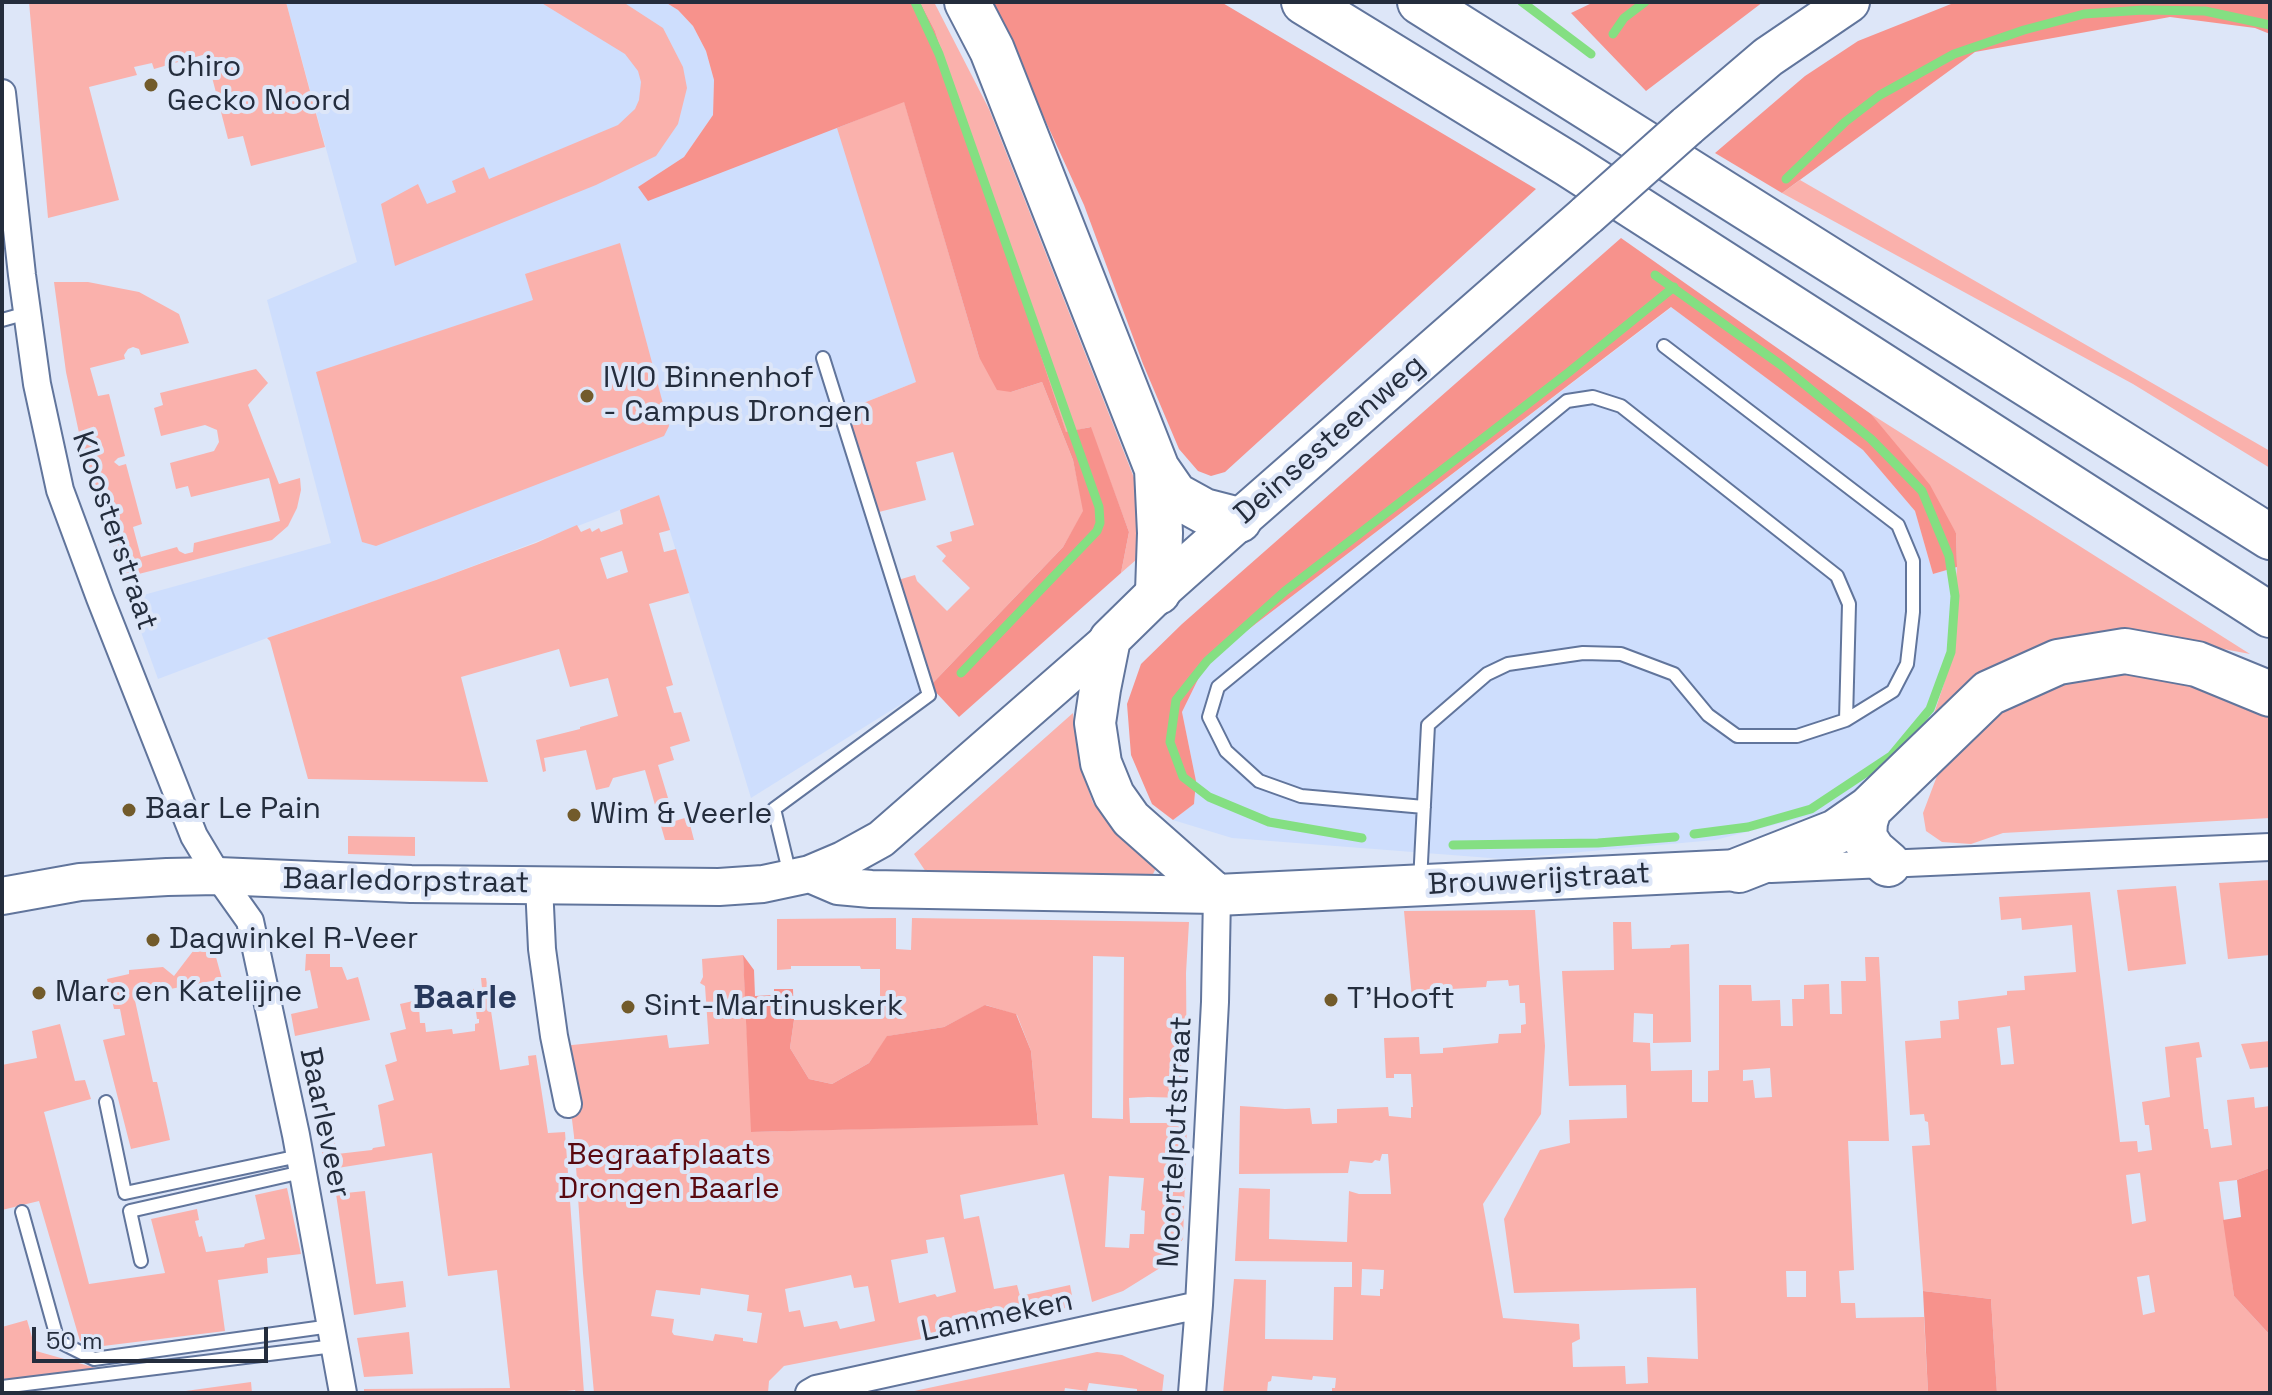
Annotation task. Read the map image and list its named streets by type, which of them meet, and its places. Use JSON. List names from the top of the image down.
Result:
{
  "streets": {
    "main road": ["Deinsesteenweg", "Brouwerijstraat", "Baarledorpstraat"],
    "street": [
      "Kloosterstraat",
      "Baarleveer",
      "Moortelputstraat",
      "Lammeken"
    ]
  },
  "crossings": [
    ["Deinsesteenweg", "Brouwerijstraat"],
    ["Deinsesteenweg", "Baarledorpstraat"],
    ["Kloosterstraat", "Baarledorpstraat"],
    ["Kloosterstraat", "Baarleveer"],
    ["Brouwerijstraat", "Baarledorpstraat"],
    ["Brouwerijstraat", "Moortelputstraat"],
    ["Baarledorpstraat", "Baarleveer"],
    ["Moortelputstraat", "Lammeken"]
  ],
  "districts": ["Baarle"],
  "parks": ["Begraafplaats Drongen Baarle"],
  "places": [
    "Chiro Gecko Noord",
    "IVIO Binnenhof - Campus Drongen",
    "Baar Le Pain",
    "Wim & Veerle",
    "Dagwinkel R-Veer",
    "Marc en Katelijne",
    "T'Hooft",
    "Sint-Martinuskerk"
  ],
  "scale_bar": "50 m"
}
